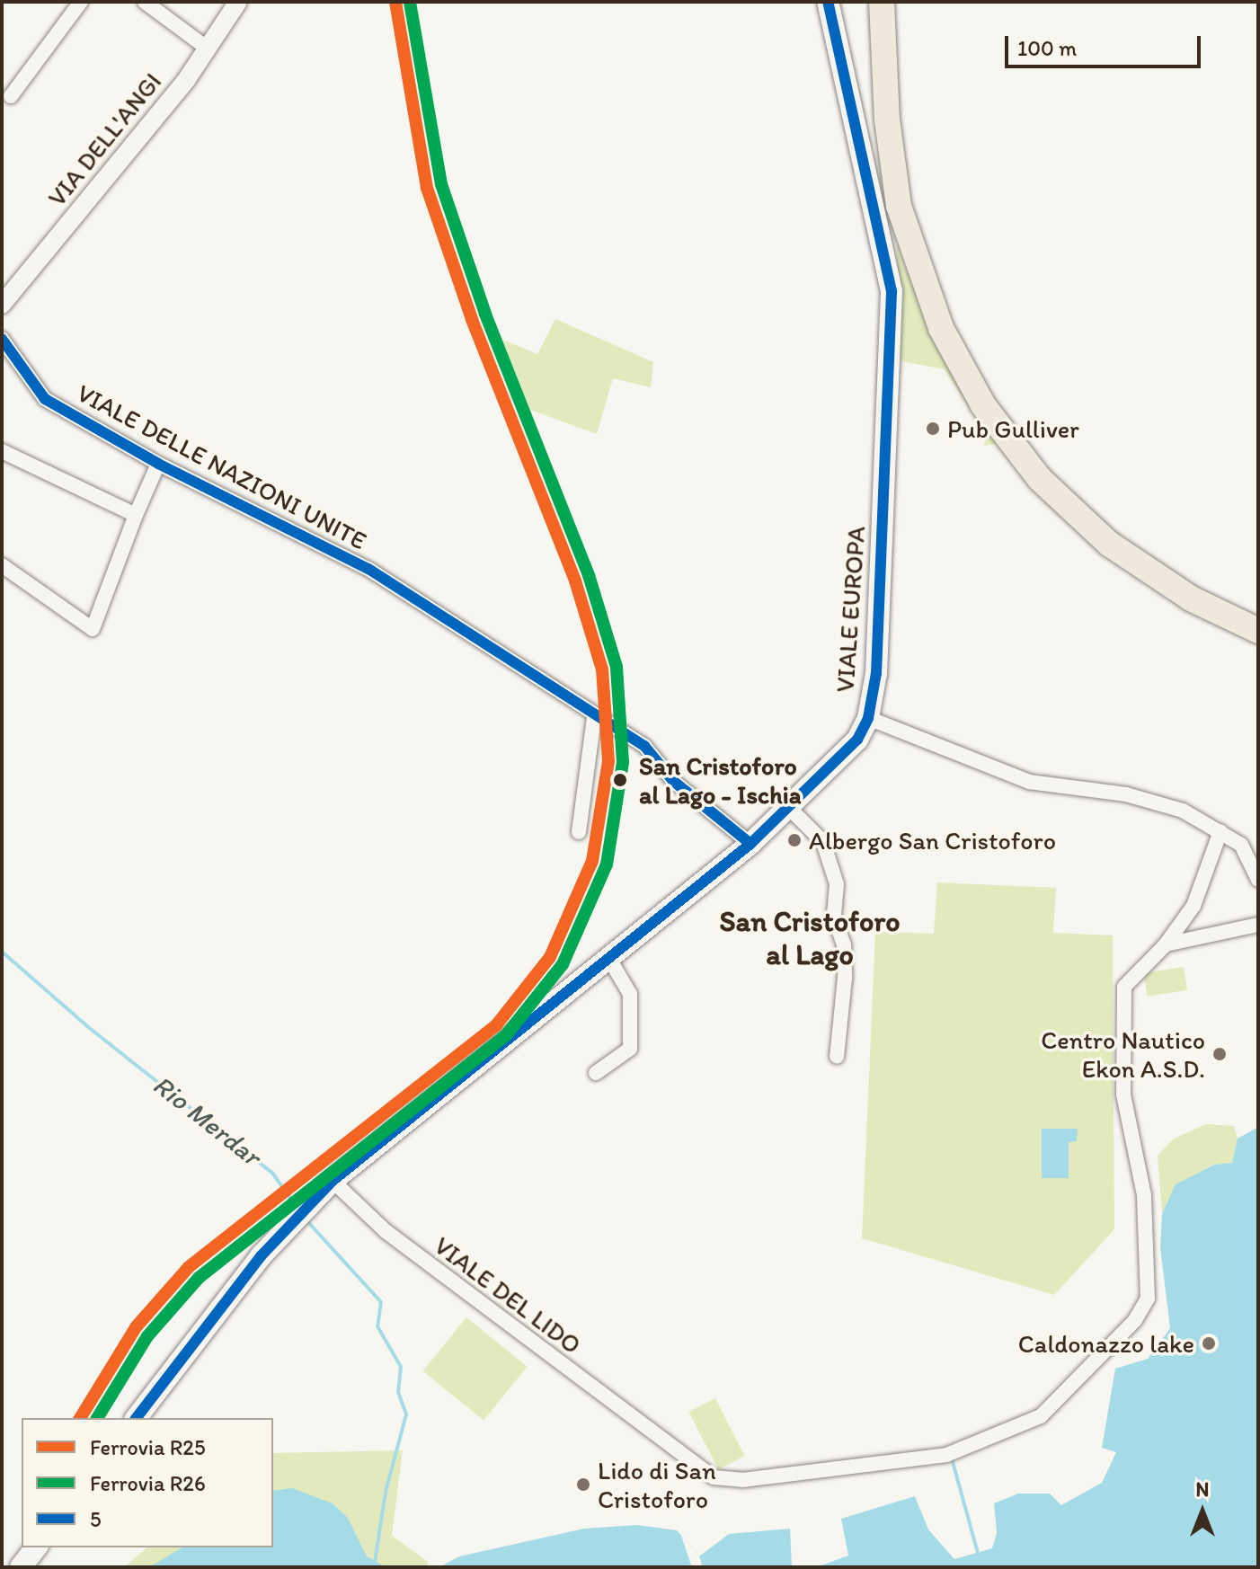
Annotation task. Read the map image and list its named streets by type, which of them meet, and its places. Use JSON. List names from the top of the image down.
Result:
{
  "streets": {
    "main road": ["VIALE EUROPA"],
    "street": ["VIA DELL'ANGI", "VIALE DELLE NAZIONI UNITE", "VIALE DEL LIDO"]
  },
  "crossings": [
    ["VIALE DELLE NAZIONI UNITE", "VIALE EUROPA"],
    ["VIALE EUROPA", "VIALE DEL LIDO"]
  ],
  "districts": ["San Cristoforo al Lago"],
  "water": ["Rio Merdar"],
  "places": [
    "Pub Gulliver",
    "San Cristoforo al Lago - Ischia",
    "Albergo San Cristoforo",
    "Centro Nautico Ekon A.S.D.",
    "Caldonazzo lake",
    "Lido di San Cristoforo"
  ],
  "lines": ["rail line R25", "rail line R26", "transit line 5"],
  "legend": ["Ferrovia R25", "Ferrovia R26", "5"],
  "scale_bar": "100 m",
  "north": "top"
}
